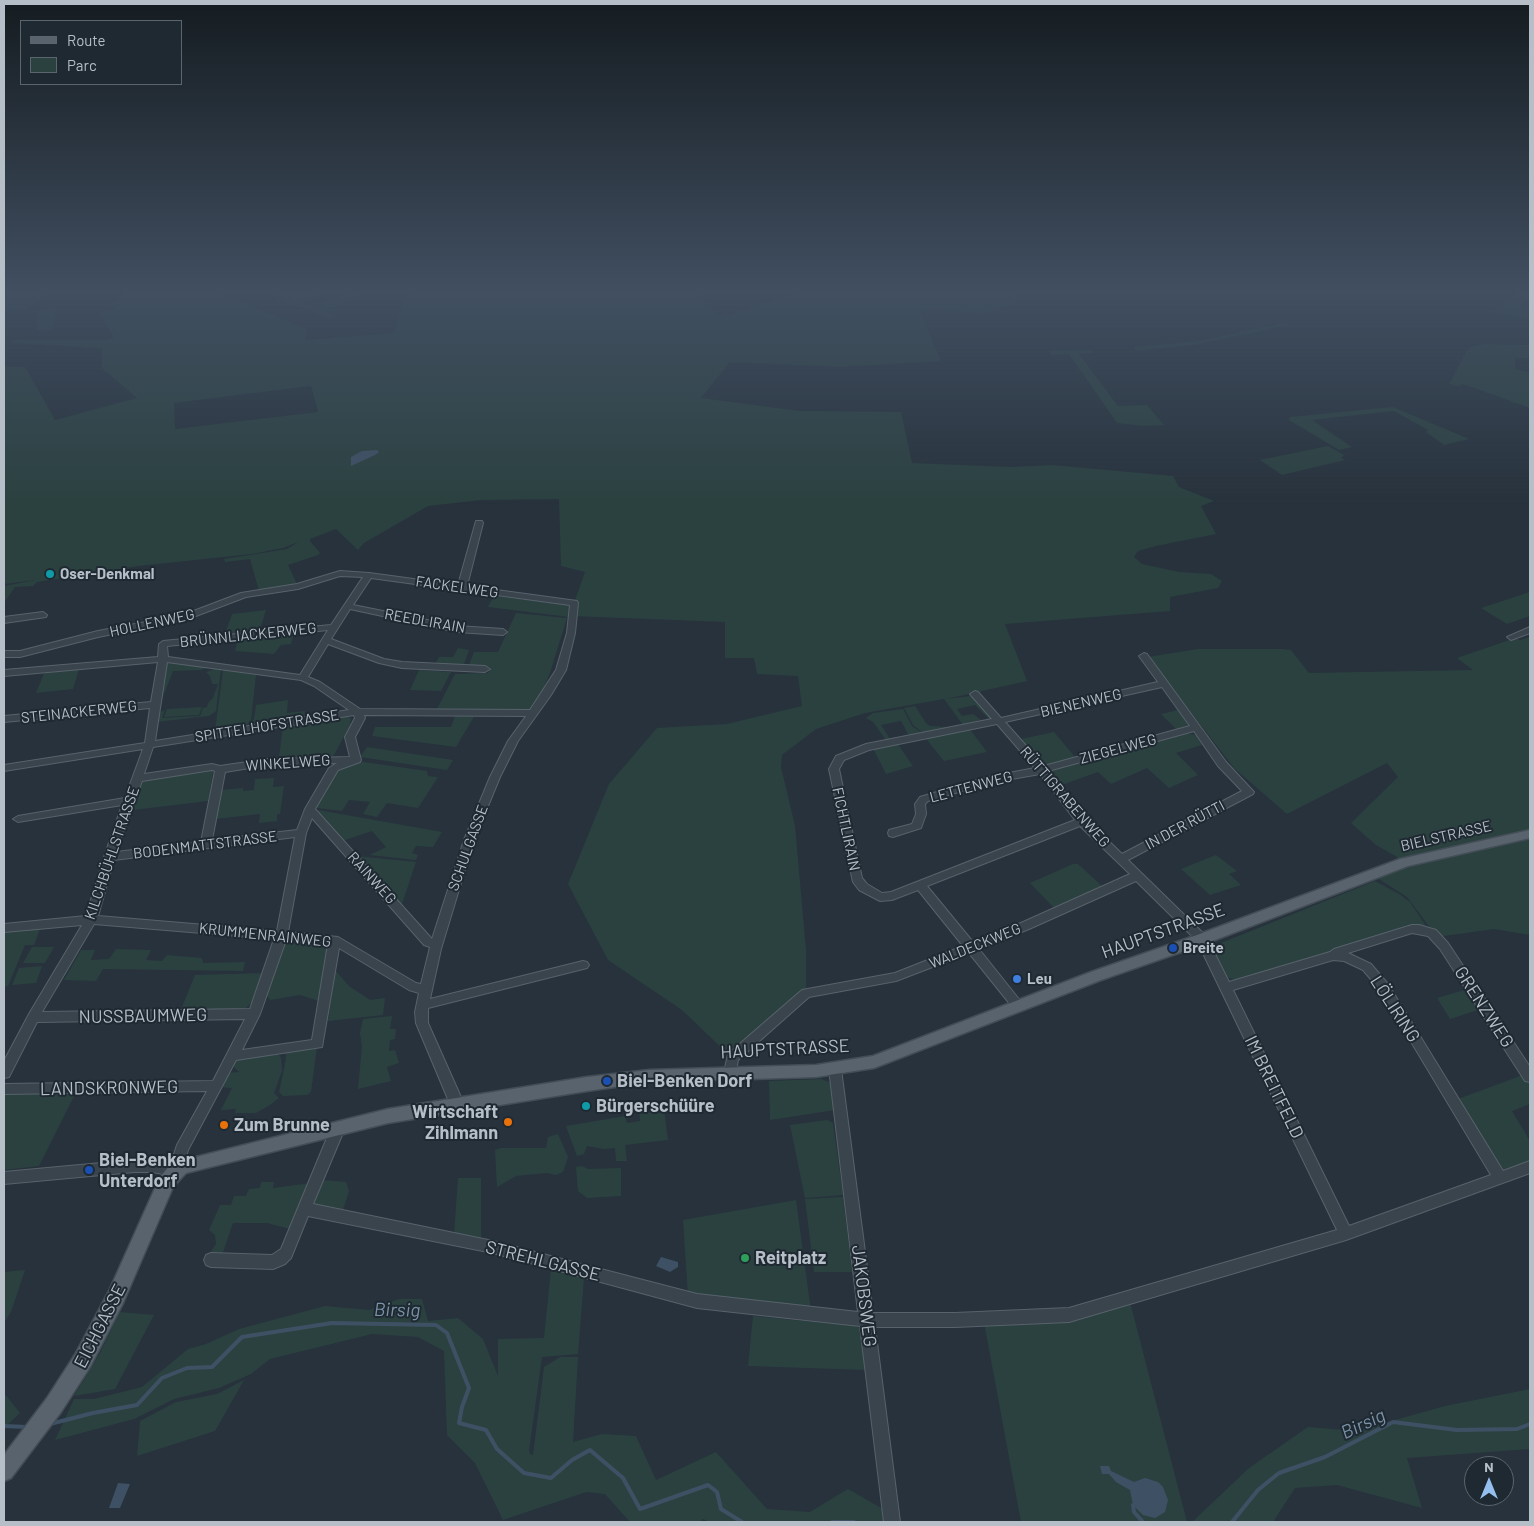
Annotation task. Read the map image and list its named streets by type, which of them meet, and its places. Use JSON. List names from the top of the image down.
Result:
{
  "streets": {
    "main road": ["BIELSTRASSE", "HAUPTSTRASSE", "EICHGASSE"],
    "street": [
      "FACKELWEG",
      "REEDLIRAIN",
      "HOLLENWEG",
      "BRÜNNLIACKERWEG",
      "BIENENWEG",
      "STEINACKERWEG",
      "SPITTELHOFSTRASSE",
      "ZIEGELWEG",
      "WINKELWEG",
      "LETTENWEG",
      "RÜTTIGRABENWEG",
      "IN DER RÜTTI",
      "FICHTLIRAIN",
      "BODENMATTSTRASSE",
      "SCHULGASSE",
      "KILCHBÜHLSTRASSE",
      "RAINWEG",
      "KRUMMENRAINWEG",
      "WALDECKWEG",
      "GRENZWEG",
      "LÖLIRING",
      "NUSSBAUMWEG",
      "IM BREITFELD",
      "LANDSKRONWEG",
      "STREHLGASSE",
      "JAKOBSWEG"
    ]
  },
  "crossings": [
    ["FACKELWEG", "HOLLENWEG"],
    ["FACKELWEG", "SCHULGASSE"],
    ["BRÜNNLIACKERWEG", "KILCHBÜHLSTRASSE"],
    ["BIENENWEG", "RÜTTIGRABENWEG"],
    ["BIENENWEG", "FICHTLIRAIN"],
    ["STEINACKERWEG", "KILCHBÜHLSTRASSE"],
    ["SPITTELHOFSTRASSE", "SCHULGASSE"],
    ["SPITTELHOFSTRASSE", "KILCHBÜHLSTRASSE"],
    ["ZIEGELWEG", "LETTENWEG"],
    ["ZIEGELWEG", "RÜTTIGRABENWEG"],
    ["ZIEGELWEG", "IN DER RÜTTI"],
    ["WINKELWEG", "KILCHBÜHLSTRASSE"],
    ["LETTENWEG", "RÜTTIGRABENWEG"],
    ["RÜTTIGRABENWEG", "IN DER RÜTTI"],
    ["RÜTTIGRABENWEG", "FICHTLIRAIN"],
    ["RÜTTIGRABENWEG", "HAUPTSTRASSE"],
    ["RÜTTIGRABENWEG", "WALDECKWEG"],
    ["RÜTTIGRABENWEG", "IM BREITFELD"],
    ["BIELSTRASSE", "HAUPTSTRASSE"],
    ["BODENMATTSTRASSE", "KILCHBÜHLSTRASSE"],
    ["SCHULGASSE", "RAINWEG"],
    ["SCHULGASSE", "HAUPTSTRASSE"],
    ["SCHULGASSE", "KRUMMENRAINWEG"],
    ["KILCHBÜHLSTRASSE", "KRUMMENRAINWEG"],
    ["KILCHBÜHLSTRASSE", "NUSSBAUMWEG"],
    ["HAUPTSTRASSE", "WALDECKWEG"],
    ["HAUPTSTRASSE", "IM BREITFELD"],
    ["HAUPTSTRASSE", "JAKOBSWEG"],
    ["HAUPTSTRASSE", "EICHGASSE"],
    ["GRENZWEG", "LÖLIRING"],
    ["LÖLIRING", "IM BREITFELD"],
    ["LÖLIRING", "STREHLGASSE"],
    ["IM BREITFELD", "STREHLGASSE"],
    ["STREHLGASSE", "JAKOBSWEG"]
  ],
  "water": ["Birsig"],
  "places": [
    "Oser-Denkmal",
    "Breite",
    "Leu",
    "Biel-Benken Dorf",
    "Bürgerschüüre",
    "Wirtschaft Zihlmann",
    "Zum Brunne",
    "Biel-Benken Unterdorf",
    "Reitplatz"
  ],
  "legend": ["Route", "Parc"],
  "north": "top"
}
